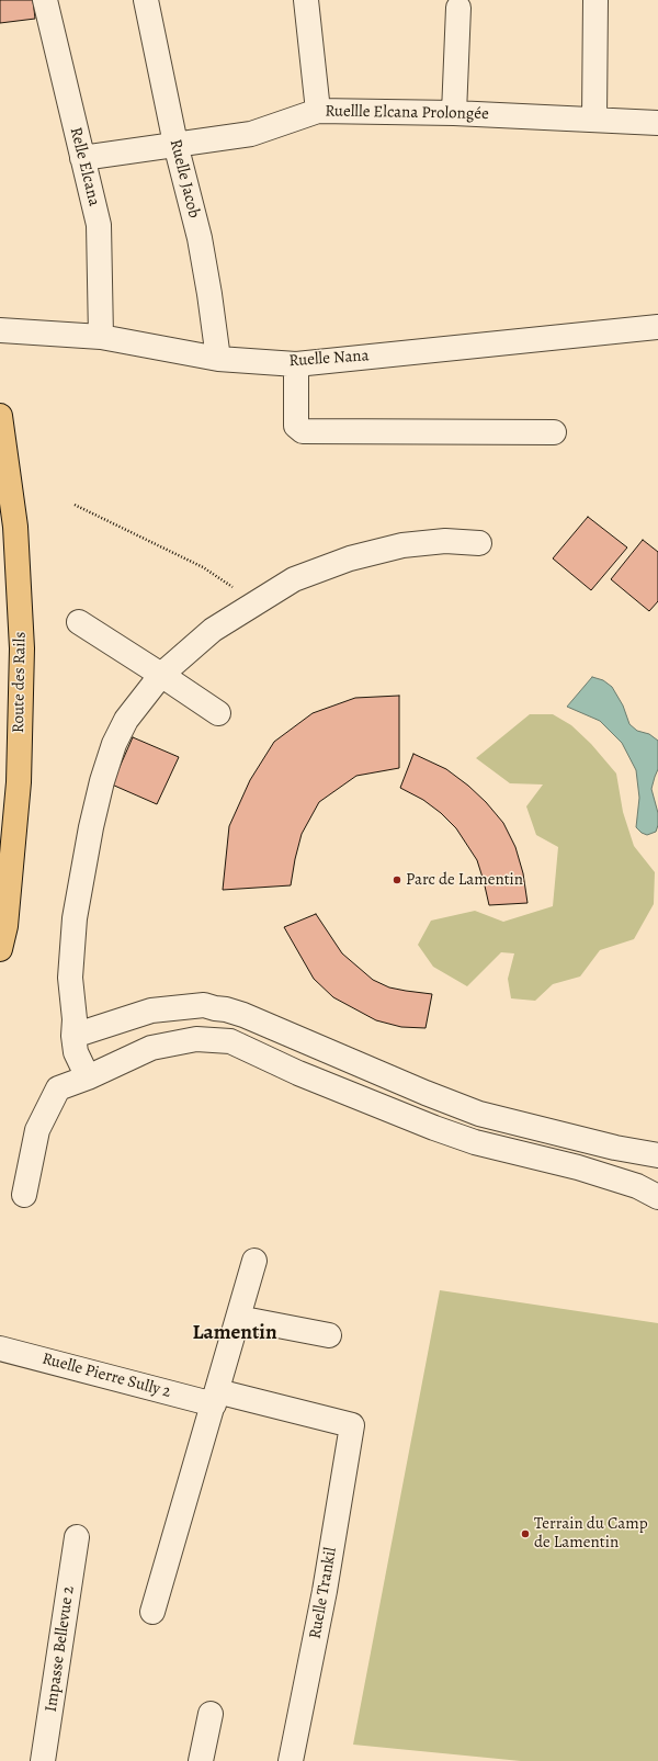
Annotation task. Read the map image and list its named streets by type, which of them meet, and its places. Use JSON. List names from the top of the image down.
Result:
{
  "streets": {
    "main road": ["Route des Rails"],
    "street": [
      "Ruellle Elcana Prolongée",
      "Relle Elcana",
      "Ruelle Jacob",
      "Ruelle Nana",
      "Ruelle Pierre Sully 2",
      "Ruelle Trankil",
      "Impasse Bellevue 2"
    ]
  },
  "crossings": [
    ["Ruellle Elcana Prolongée", "Relle Elcana"],
    ["Ruellle Elcana Prolongée", "Ruelle Jacob"],
    ["Relle Elcana", "Ruelle Nana"],
    ["Ruelle Jacob", "Ruelle Nana"],
    ["Ruelle Pierre Sully 2", "Ruelle Trankil"]
  ],
  "districts": ["Lamentin"],
  "places": ["Parc de Lamentin", "Terrain du Camp de Lamentin"]
}
